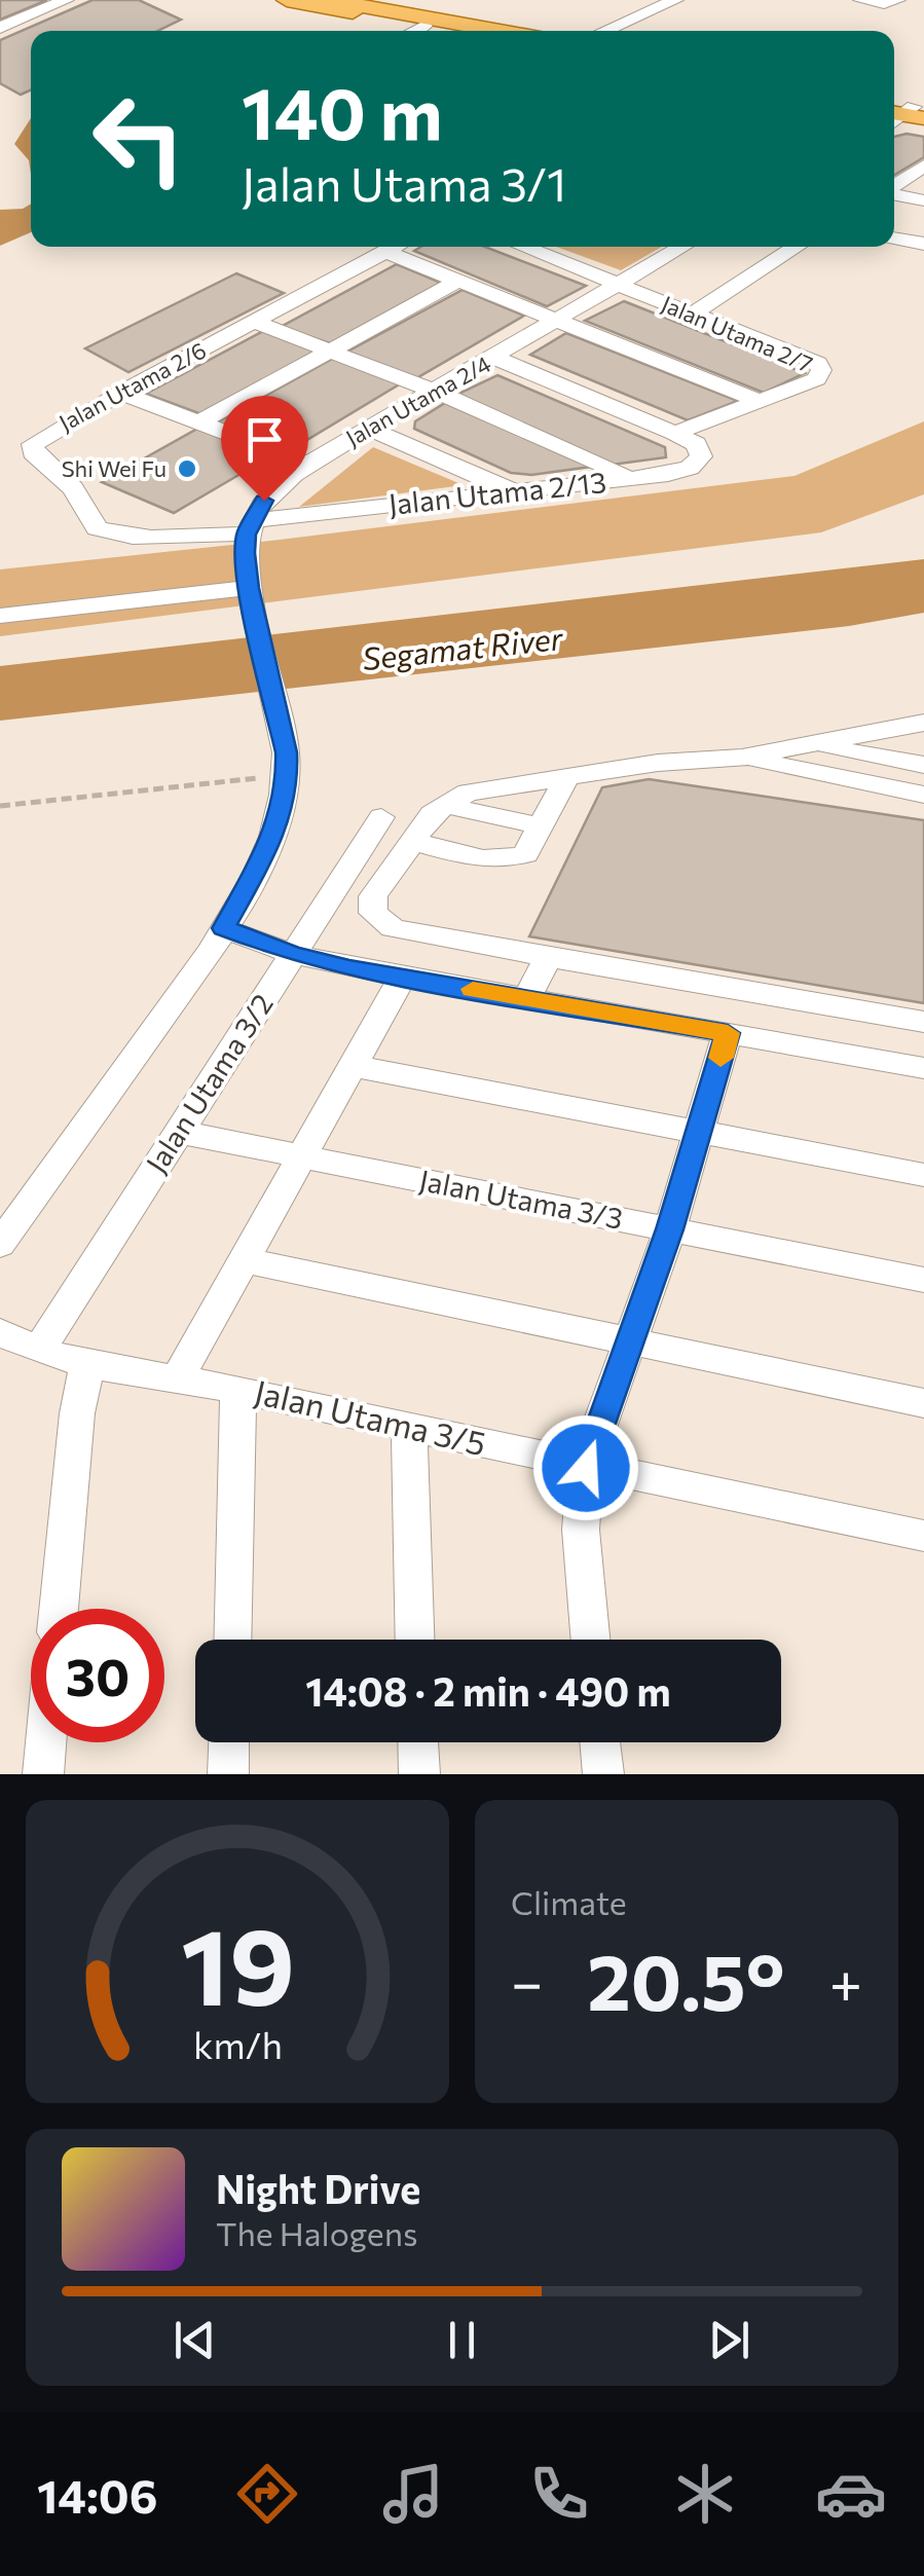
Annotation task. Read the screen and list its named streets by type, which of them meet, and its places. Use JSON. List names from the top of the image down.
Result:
{
  "streets": {
    "street": [
      "Jalan Utama 2/7",
      "Jalan Utama 2/6",
      "Jalan Utama 2/4",
      "Jalan Utama 2/13",
      "Jalan Utama 3/2",
      "Jalan Utama 3/3",
      "Jalan Utama 3/5"
    ]
  },
  "crossings": [
    ["Jalan Utama 2/7", "Jalan Utama 2/4"],
    ["Jalan Utama 2/7", "Jalan Utama 2/13"],
    ["Jalan Utama 2/6", "Jalan Utama 2/4"],
    ["Jalan Utama 2/6", "Jalan Utama 2/13"],
    ["Jalan Utama 2/4", "Jalan Utama 2/13"],
    ["Jalan Utama 3/2", "Jalan Utama 3/3"],
    ["Jalan Utama 3/2", "Jalan Utama 3/5"]
  ],
  "water": ["Segamat River"],
  "places": ["Shi Wei Fu"],
  "page": {
    "turn": ["140 m", "Jalan Utama 3/1"],
    "limit": "30",
    "trip": "14:08 · 2 min · 490 m",
    "tile": "Climate",
    "heat": ["−", "20.5°", "+"],
    "song": ["Night Drive", "The Halogens"],
    "tabs": "14:06",
    "gauge": ["19", "km/h"]
  }
}
